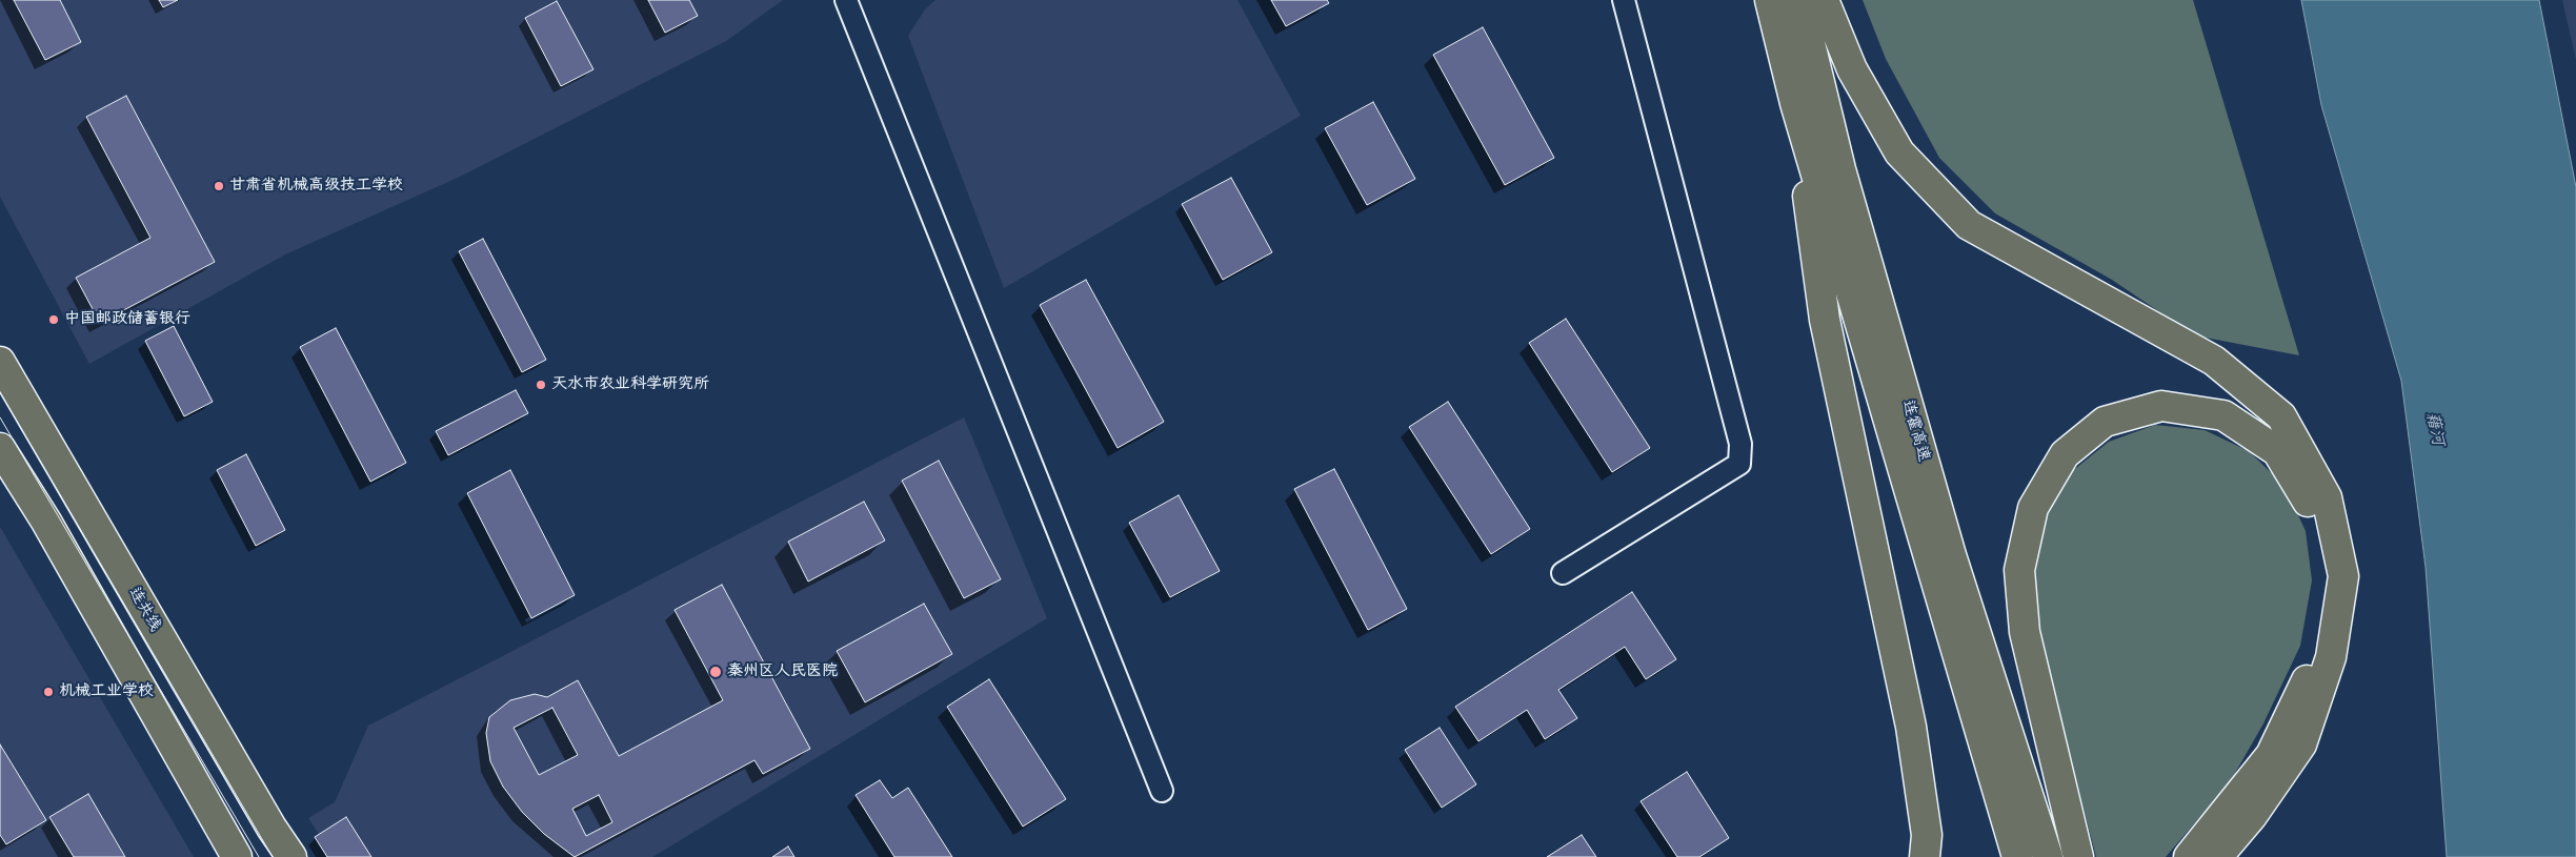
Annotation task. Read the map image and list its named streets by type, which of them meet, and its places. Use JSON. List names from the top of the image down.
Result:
{
  "streets": {
    "highway": ["连霍高速", "连共线"]
  },
  "water": ["藉河"],
  "places": [
    "甘肃省机械高级技工学校",
    "中国邮政储蓄银行",
    "天水市农业科学研究所",
    "秦州区人民医院",
    "机械工业学校"
  ]
}
